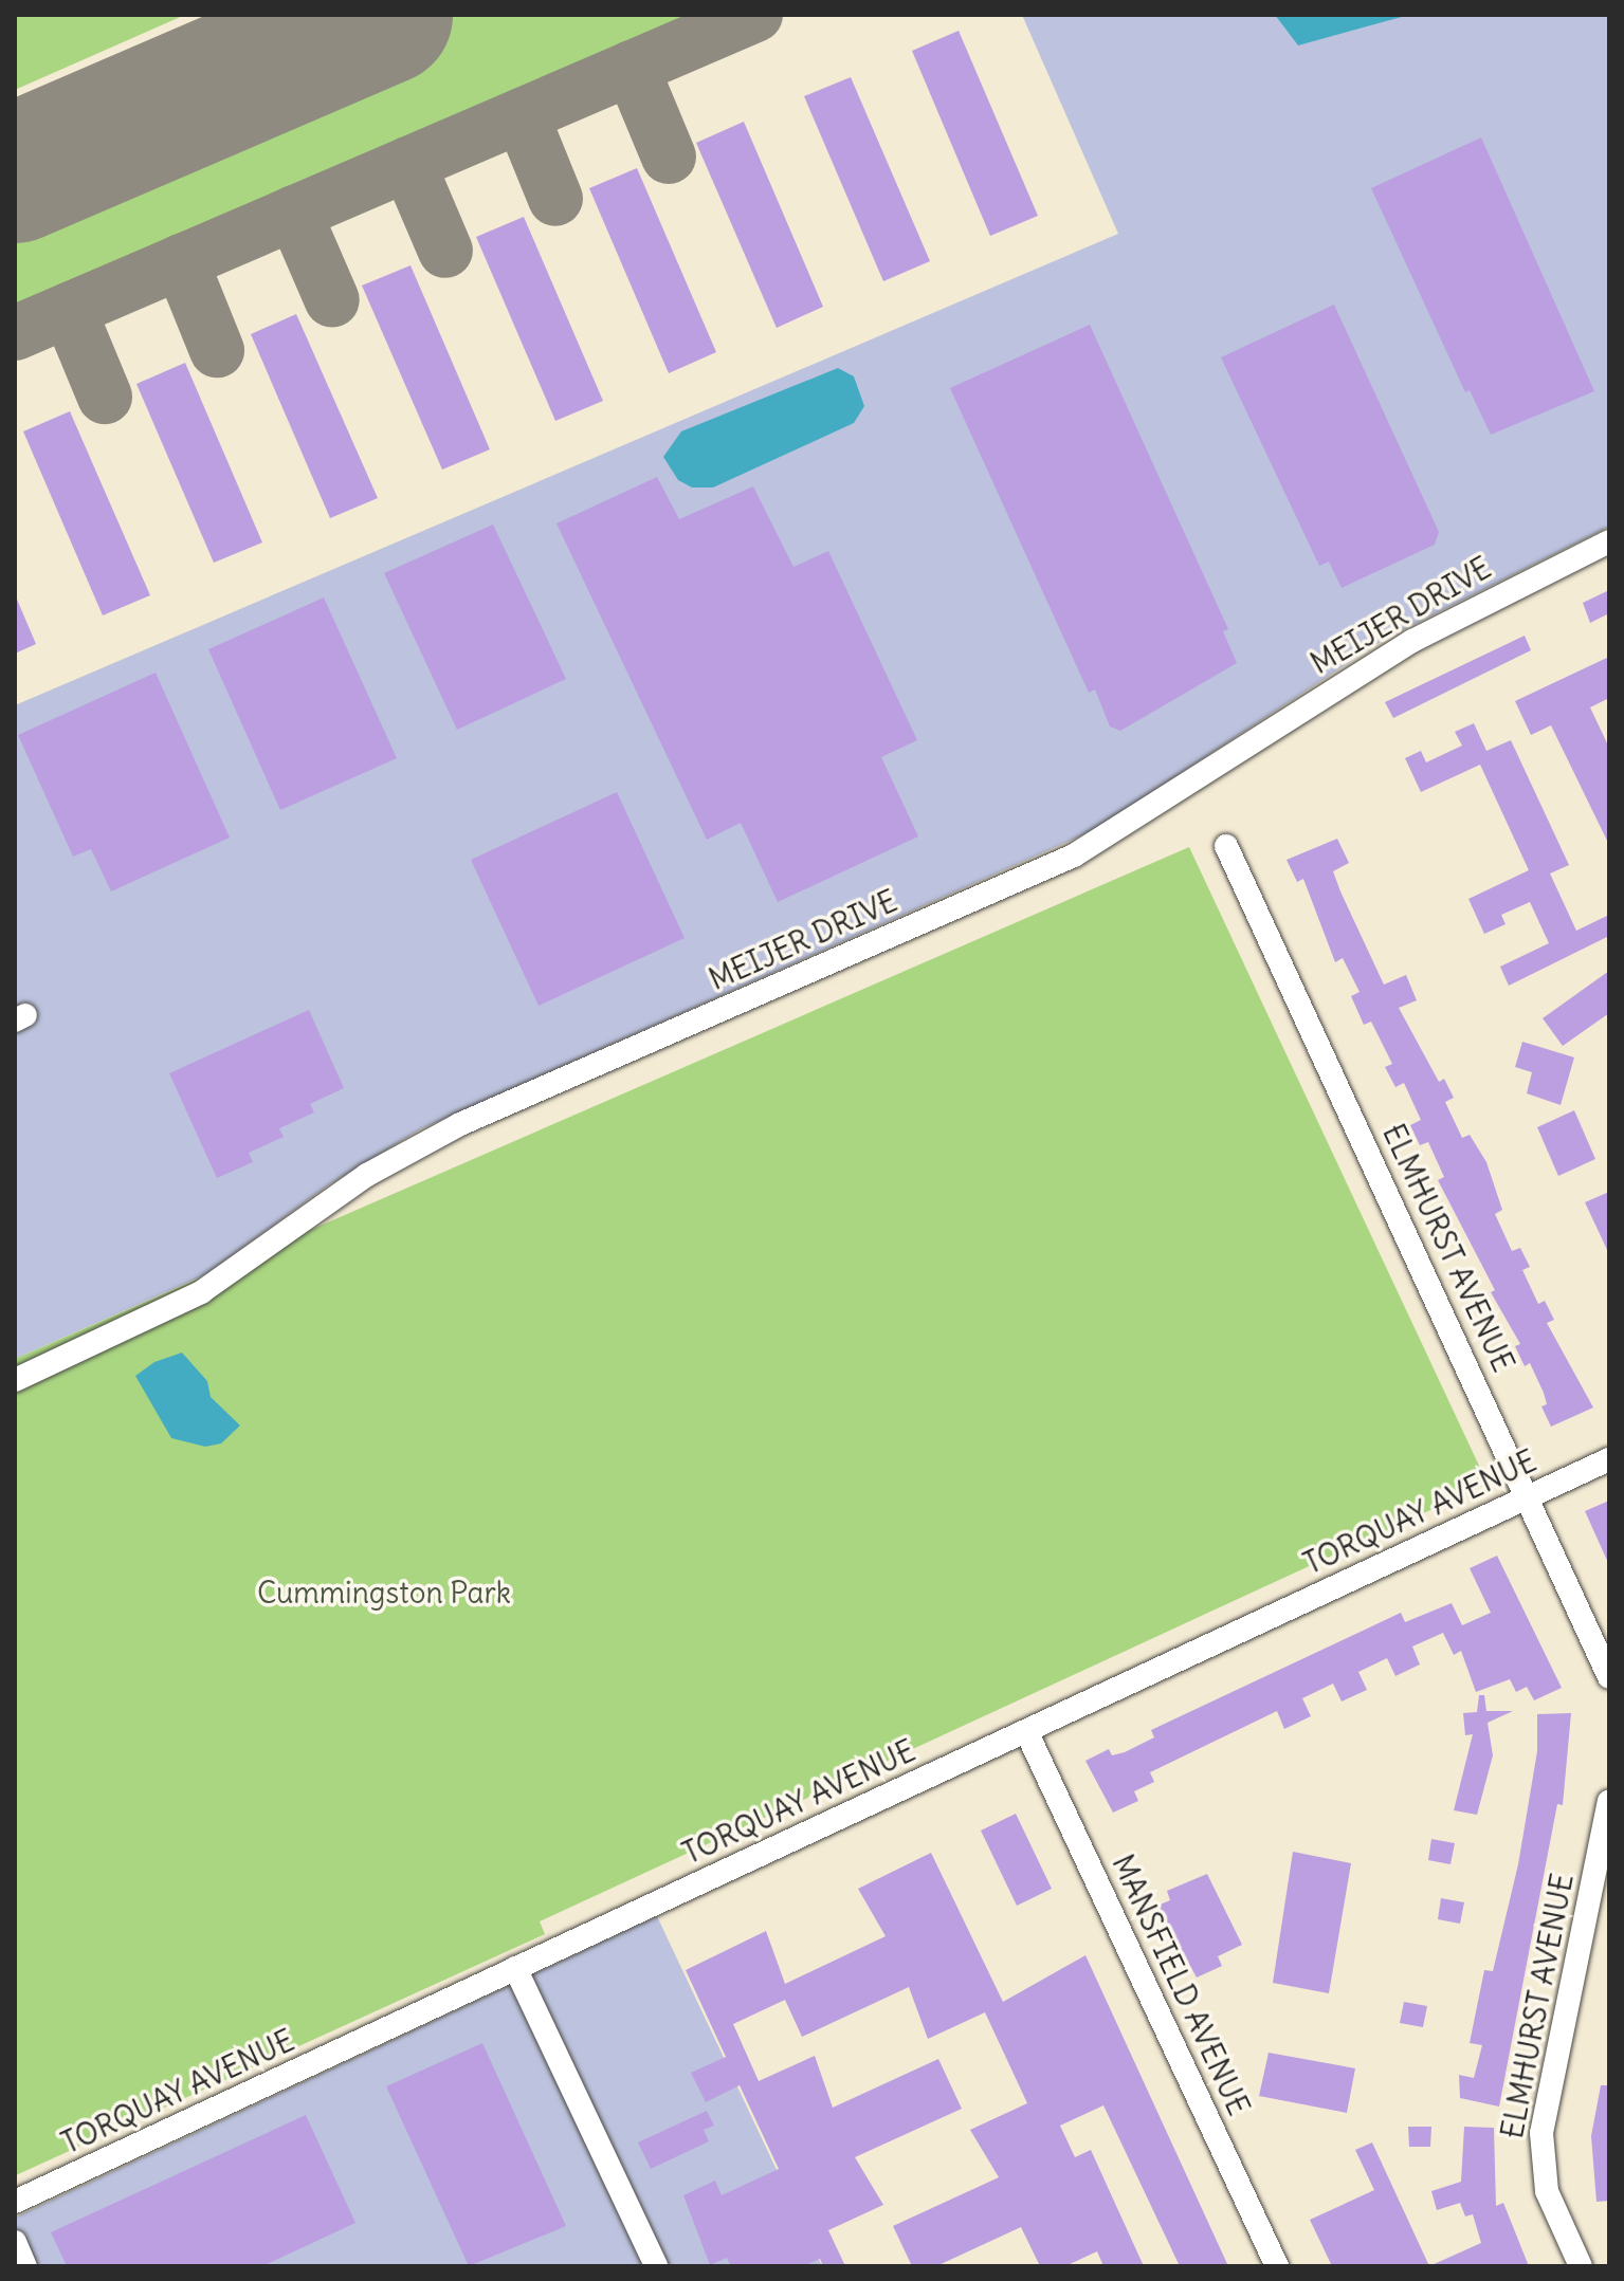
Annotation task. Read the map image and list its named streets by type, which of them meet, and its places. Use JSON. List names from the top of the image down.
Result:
{
  "streets": {
    "street": [
      "MEIJER DRIVE",
      "ELMHURST AVENUE",
      "TORQUAY AVENUE",
      "MANSFIELD AVENUE"
    ]
  },
  "crossings": [
    ["ELMHURST AVENUE", "TORQUAY AVENUE"],
    ["TORQUAY AVENUE", "MANSFIELD AVENUE"]
  ],
  "parks": ["Cummingston Park"]
}
